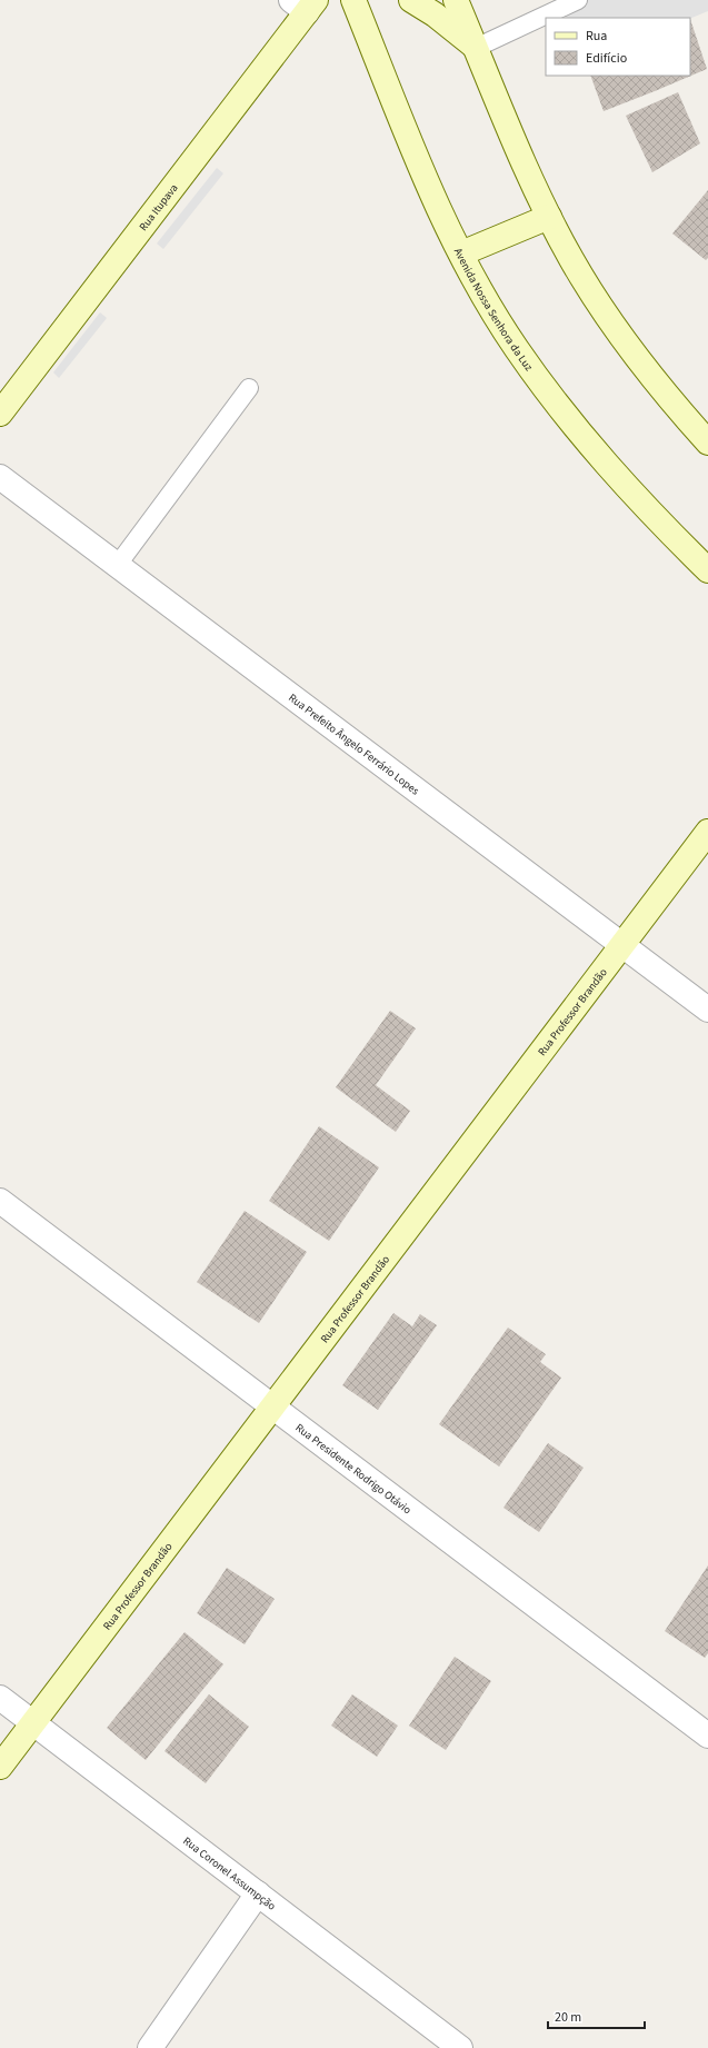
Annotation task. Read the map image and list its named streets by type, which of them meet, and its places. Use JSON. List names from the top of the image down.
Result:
{
  "streets": {
    "main road": ["Rua Itupava", "Avenida Nossa Senhora da Luz", "Rua Professor Brandão"],
    "street": ["Rua Prefeito Ângelo Ferrário Lopes", "Rua Presidente Rodrigo Otávio", "Rua Coronel Assumpção"]
  },
  "crossings": [
    ["Rua Prefeito Ângelo Ferrário Lopes", "Rua Professor Brandão"],
    ["Rua Professor Brandão", "Rua Presidente Rodrigo Otávio"],
    ["Rua Professor Brandão", "Rua Coronel Assumpção"]
  ],
  "legend": ["Rua", "Edifício"],
  "scale_bar": "20 m"
}
